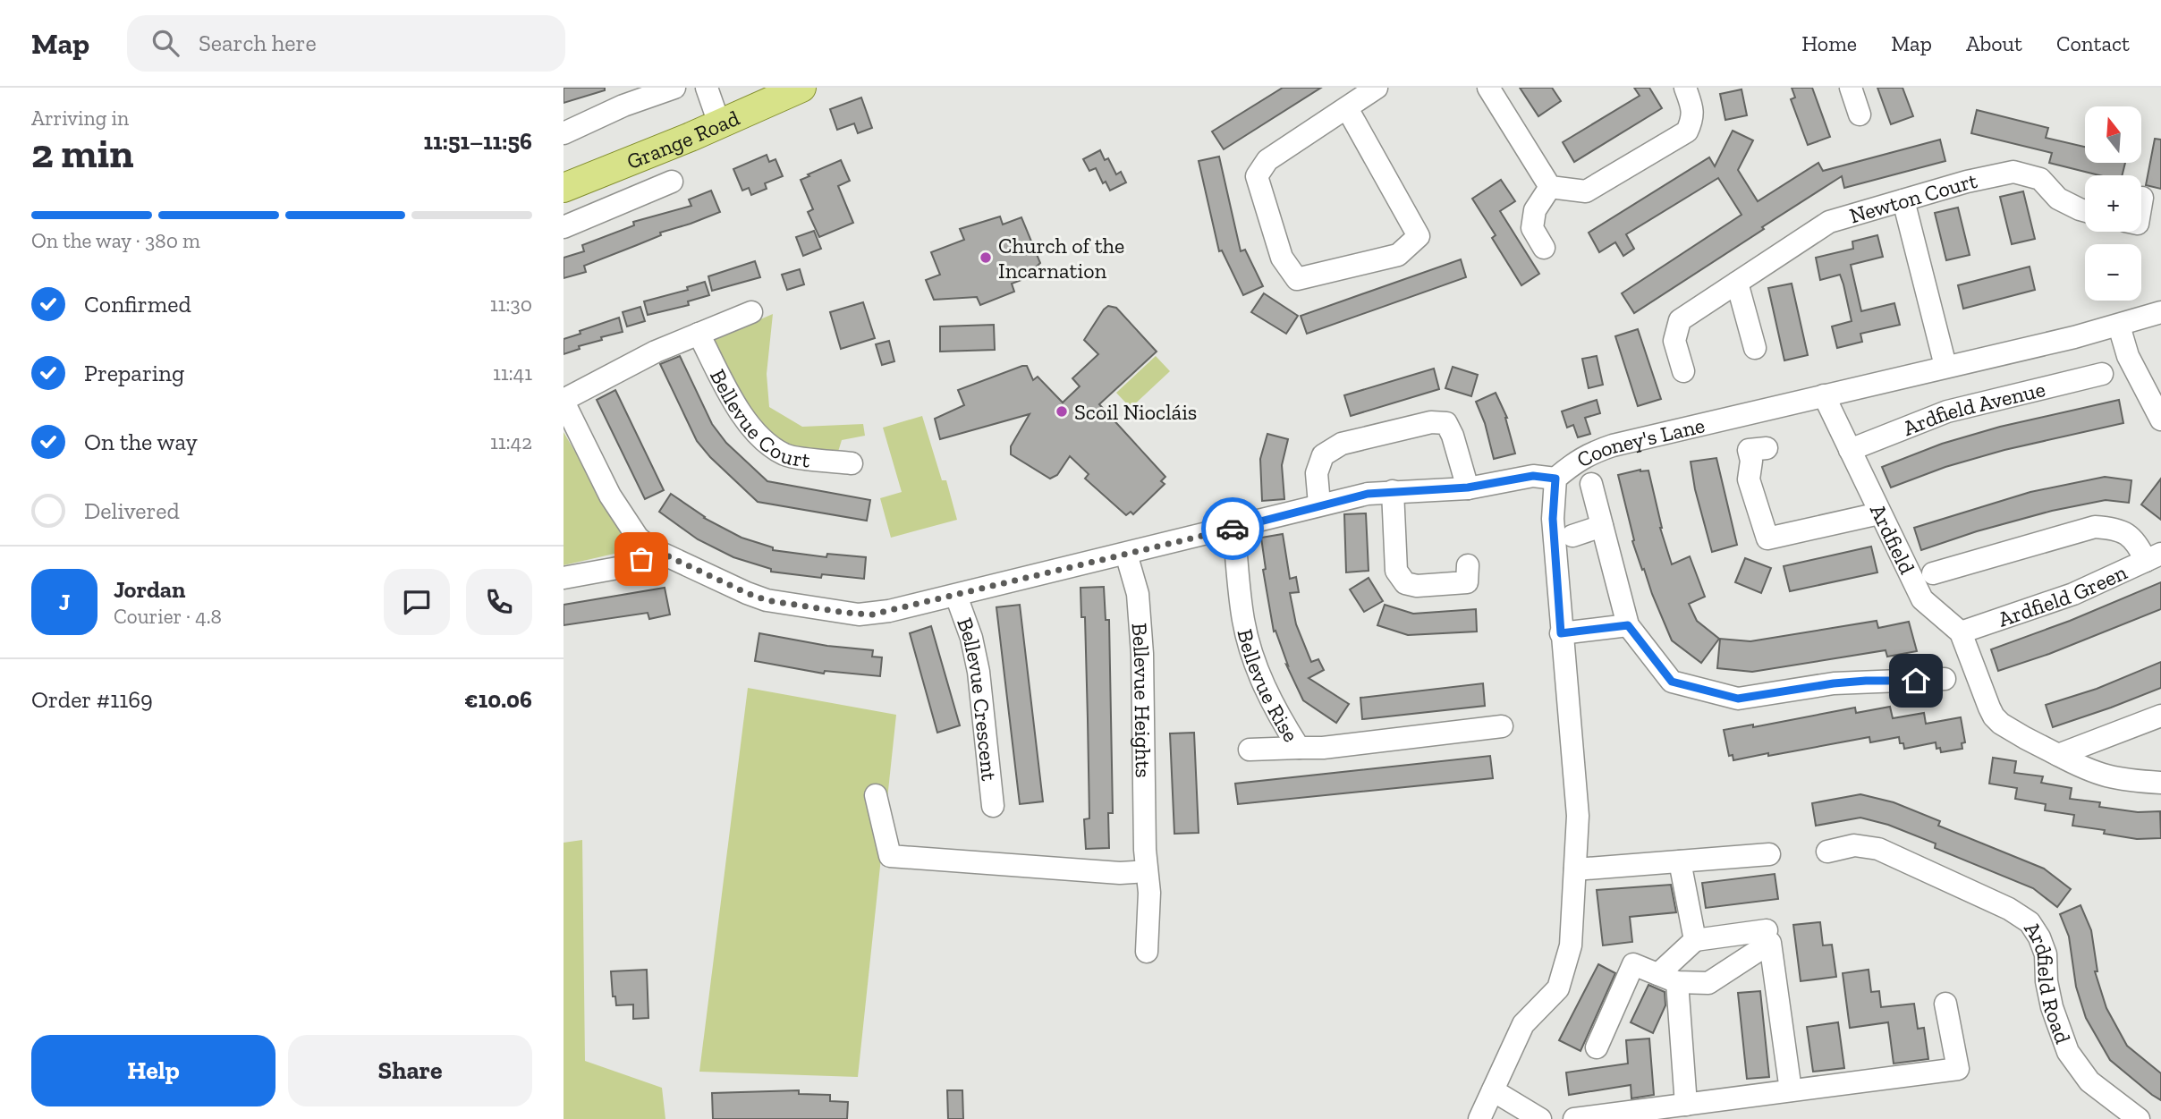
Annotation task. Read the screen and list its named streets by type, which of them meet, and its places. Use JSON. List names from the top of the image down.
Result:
{
  "streets": {
    "main road": ["Grange Road"],
    "street": [
      "Newton Court",
      "Ardfield Avenue",
      "Bellevue Court",
      "Cooney's Lane",
      "Ardfield",
      "Ardfield Green",
      "Bellevue Rise",
      "Bellevue Crescent",
      "Bellevue Heights",
      "Ardfield Road"
    ]
  },
  "crossings": [
    ["Ardfield Avenue", "Ardfield"],
    ["Cooney's Lane", "Ardfield"],
    ["Ardfield", "Ardfield Green"]
  ],
  "places": ["Church of the Incarnation", "Scoil Niocláis"],
  "north": "top",
  "page": {
    "header": "Map",
    "search": "Search here",
    "nav": [
      "Home",
      "Map",
      "About",
      "Contact"
    ],
    "heading": ["2 min", "Arriving in", "11:51–11:56"],
    "panel": [
      "Jordan",
      "Courier · 4.8",
      "Order #1169",
      "€10.06"
    ],
    "map_buttons": ["+", "−"],
    "bar": "On the way · 380 m",
    "list": [
      ["Confirmed", "11:30"],
      ["Preparing", "11:41"],
      ["On the way", "11:42"],
      "Delivered"
    ],
    "round": "J",
    "buttons": ["Help", "Share"]
  }
}
